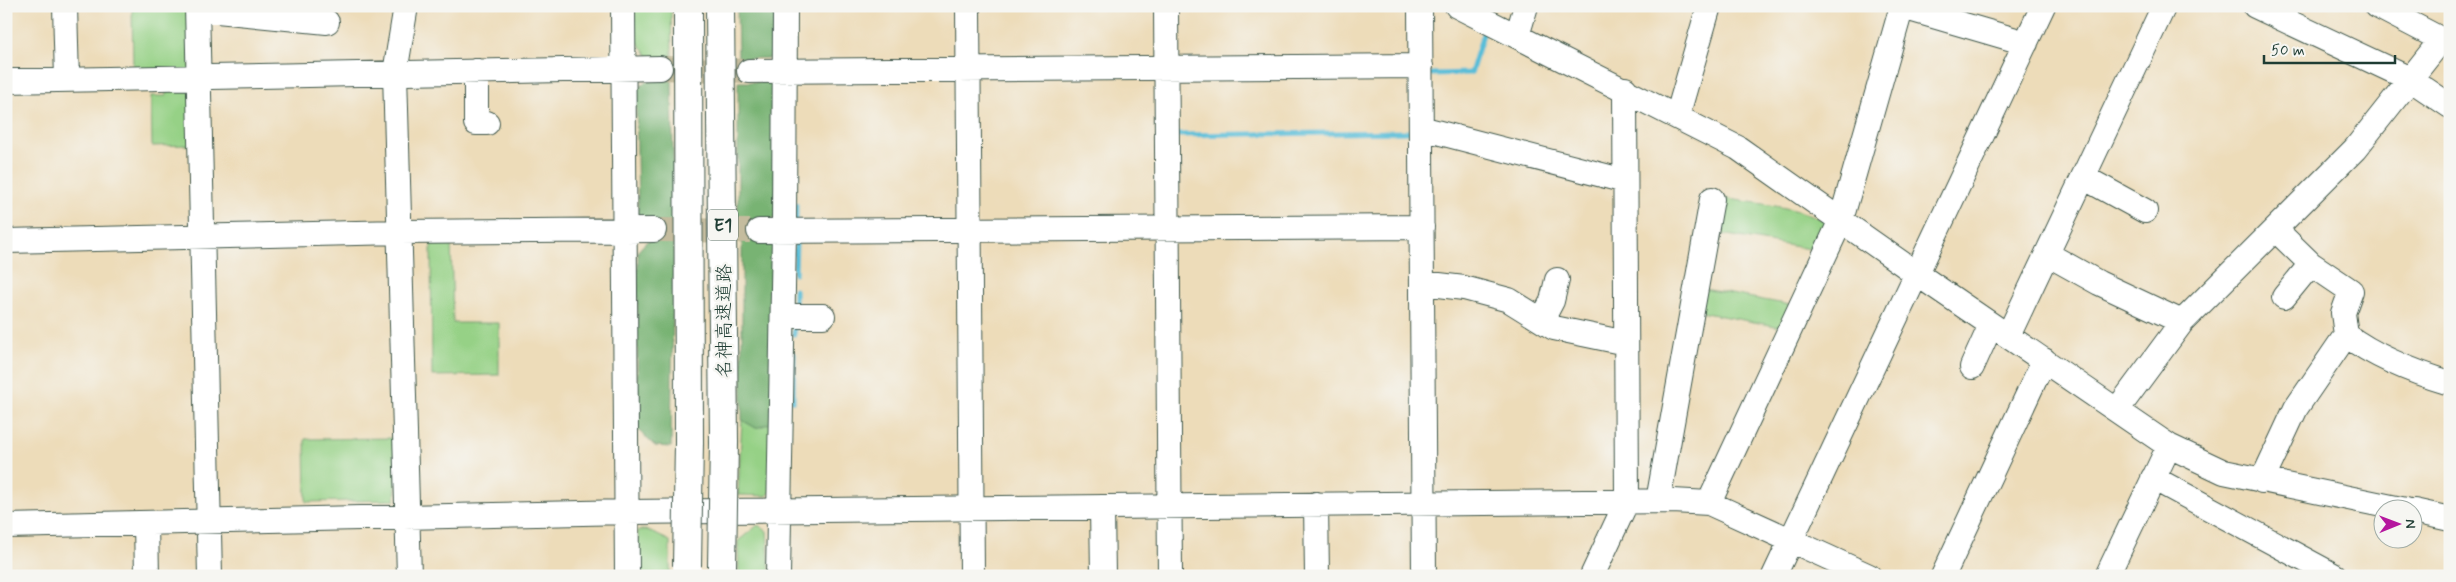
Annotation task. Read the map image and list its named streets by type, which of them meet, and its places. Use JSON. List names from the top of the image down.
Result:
{
  "streets": {
    "highway": ["E1", "名神高速道路"]
  },
  "scale_bar": "50 m",
  "north": "right"
}
